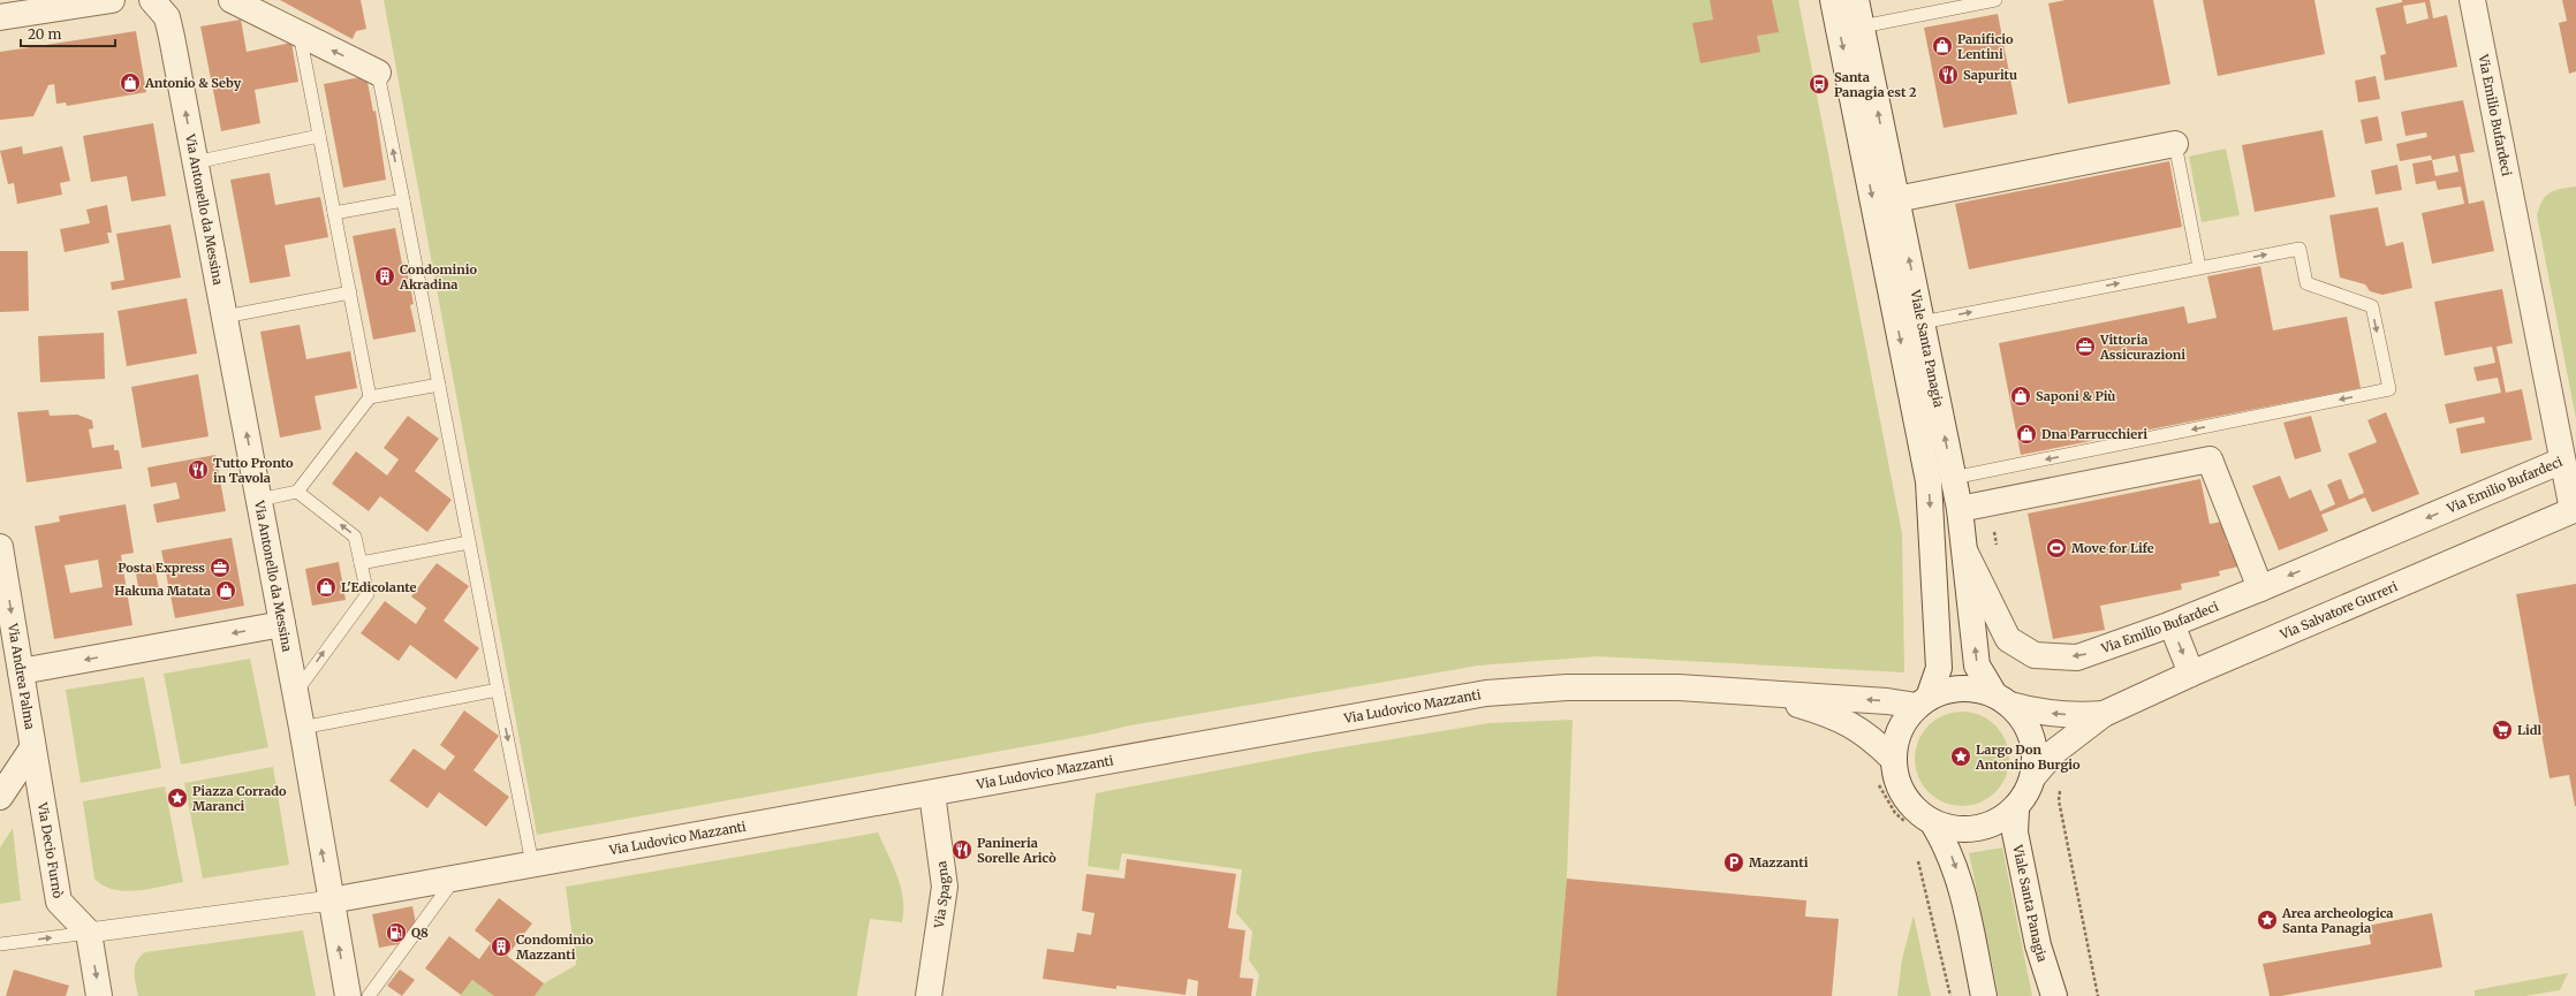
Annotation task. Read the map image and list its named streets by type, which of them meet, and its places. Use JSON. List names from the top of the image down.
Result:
{
  "streets": {
    "street": [
      "Via Emilio Bufardeci",
      "Via Antonello da Messina",
      "Viale Santa Panagia",
      "Via Salvatore Gurreri",
      "Via Andrea Palma",
      "Via Ludovico Mazzanti",
      "Via Decio Furnò",
      "Via Spagna"
    ]
  },
  "crossings": [
    ["Via Emilio Bufardeci", "Viale Santa Panagia"],
    ["Via Antonello da Messina", "Via Ludovico Mazzanti"],
    ["Viale Santa Panagia", "Via Ludovico Mazzanti"],
    ["Via Andrea Palma", "Via Decio Furnò"],
    ["Via Ludovico Mazzanti", "Via Spagna"]
  ],
  "one_way": ["Via Antonello da Messina", "Via Andrea Palma"],
  "places": {
    "shop": [
      "Panificio Lentini",
      "Antonio & Seby",
      "Saponi & Più",
      "Dna Parrucchieri",
      "L'Edicolante",
      "Hakuna Matata"
    ],
    "restaurant": ["Sapuritu", "Tutto Pronto in Tavola", "Panineria Sorelle Aricò"],
    "bus stop": ["Santa Panagia est 2"],
    "building": ["Condominio Akradina", "Condominio Mazzanti"],
    "office": ["Vittoria Assicurazioni", "Posta Express"],
    "sports": ["Move for Life"],
    "supermarket": ["Lidl"],
    "place": ["Largo Don Antonino Burgio", "Piazza Corrado Maranci", "Area archeologica Santa Panagia"],
    "parking": ["Mazzanti"],
    "fuel station": ["Q8"]
  },
  "scale_bar": "20 m"
}
